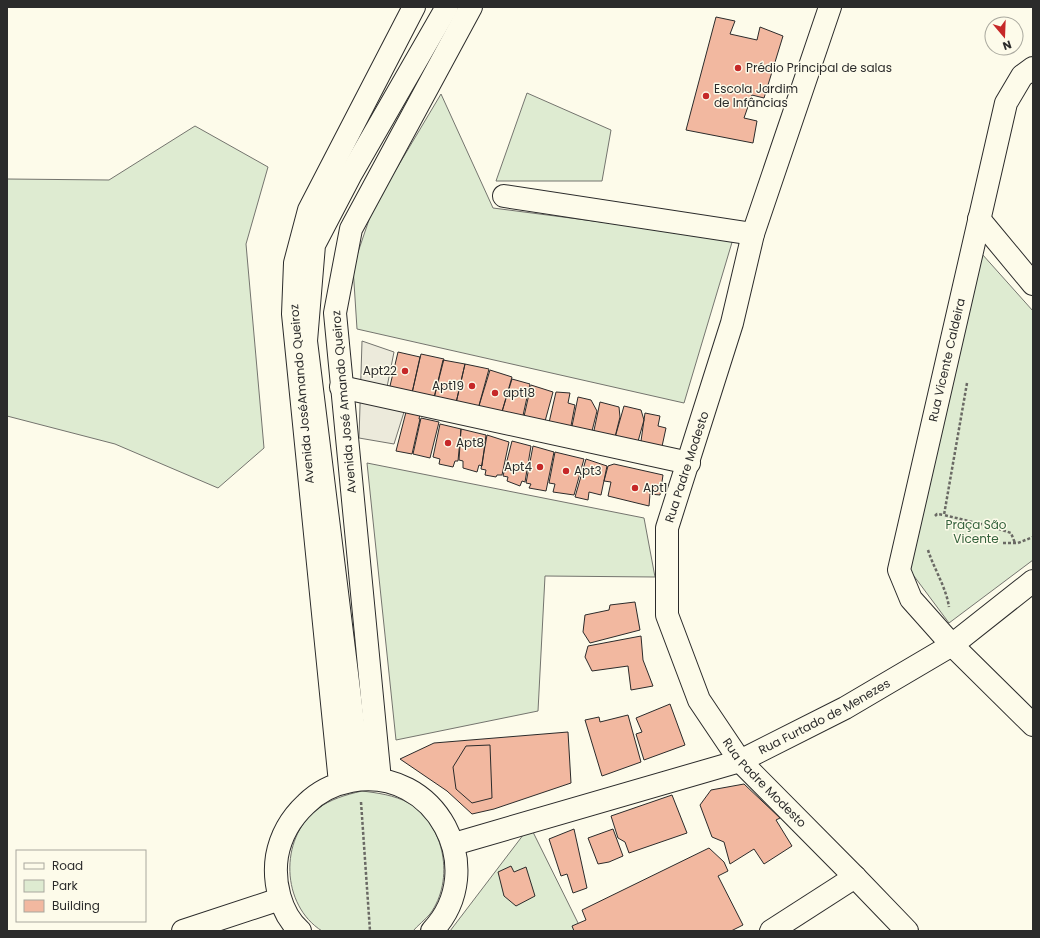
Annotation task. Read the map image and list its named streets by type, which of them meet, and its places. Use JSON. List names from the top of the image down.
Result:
{
  "streets": {
    "street": [
      "Rua Vicente Caldeira",
      "Avenida JoséAmando Queiroz",
      "Avenida José Amando Queiroz",
      "Rua Padre Modesto",
      "Rua Furtado de Menezes"
    ]
  },
  "crossings": [
    ["Rua Vicente Caldeira", "Rua Furtado de Menezes"],
    ["Avenida JoséAmando Queiroz", "Avenida José Amando Queiroz"],
    ["Rua Padre Modesto", "Rua Furtado de Menezes"]
  ],
  "parks": ["Praça São Vicente"],
  "places": [
    "Prédio Principal de salas",
    "Escola Jardim de Infâncias",
    "Apt22",
    "Apt19",
    "apt18",
    "Apt8",
    "Apt4",
    "Apt3",
    "Apt1"
  ],
  "legend": ["Road", "Park", "Building"],
  "north": "bottom"
}
